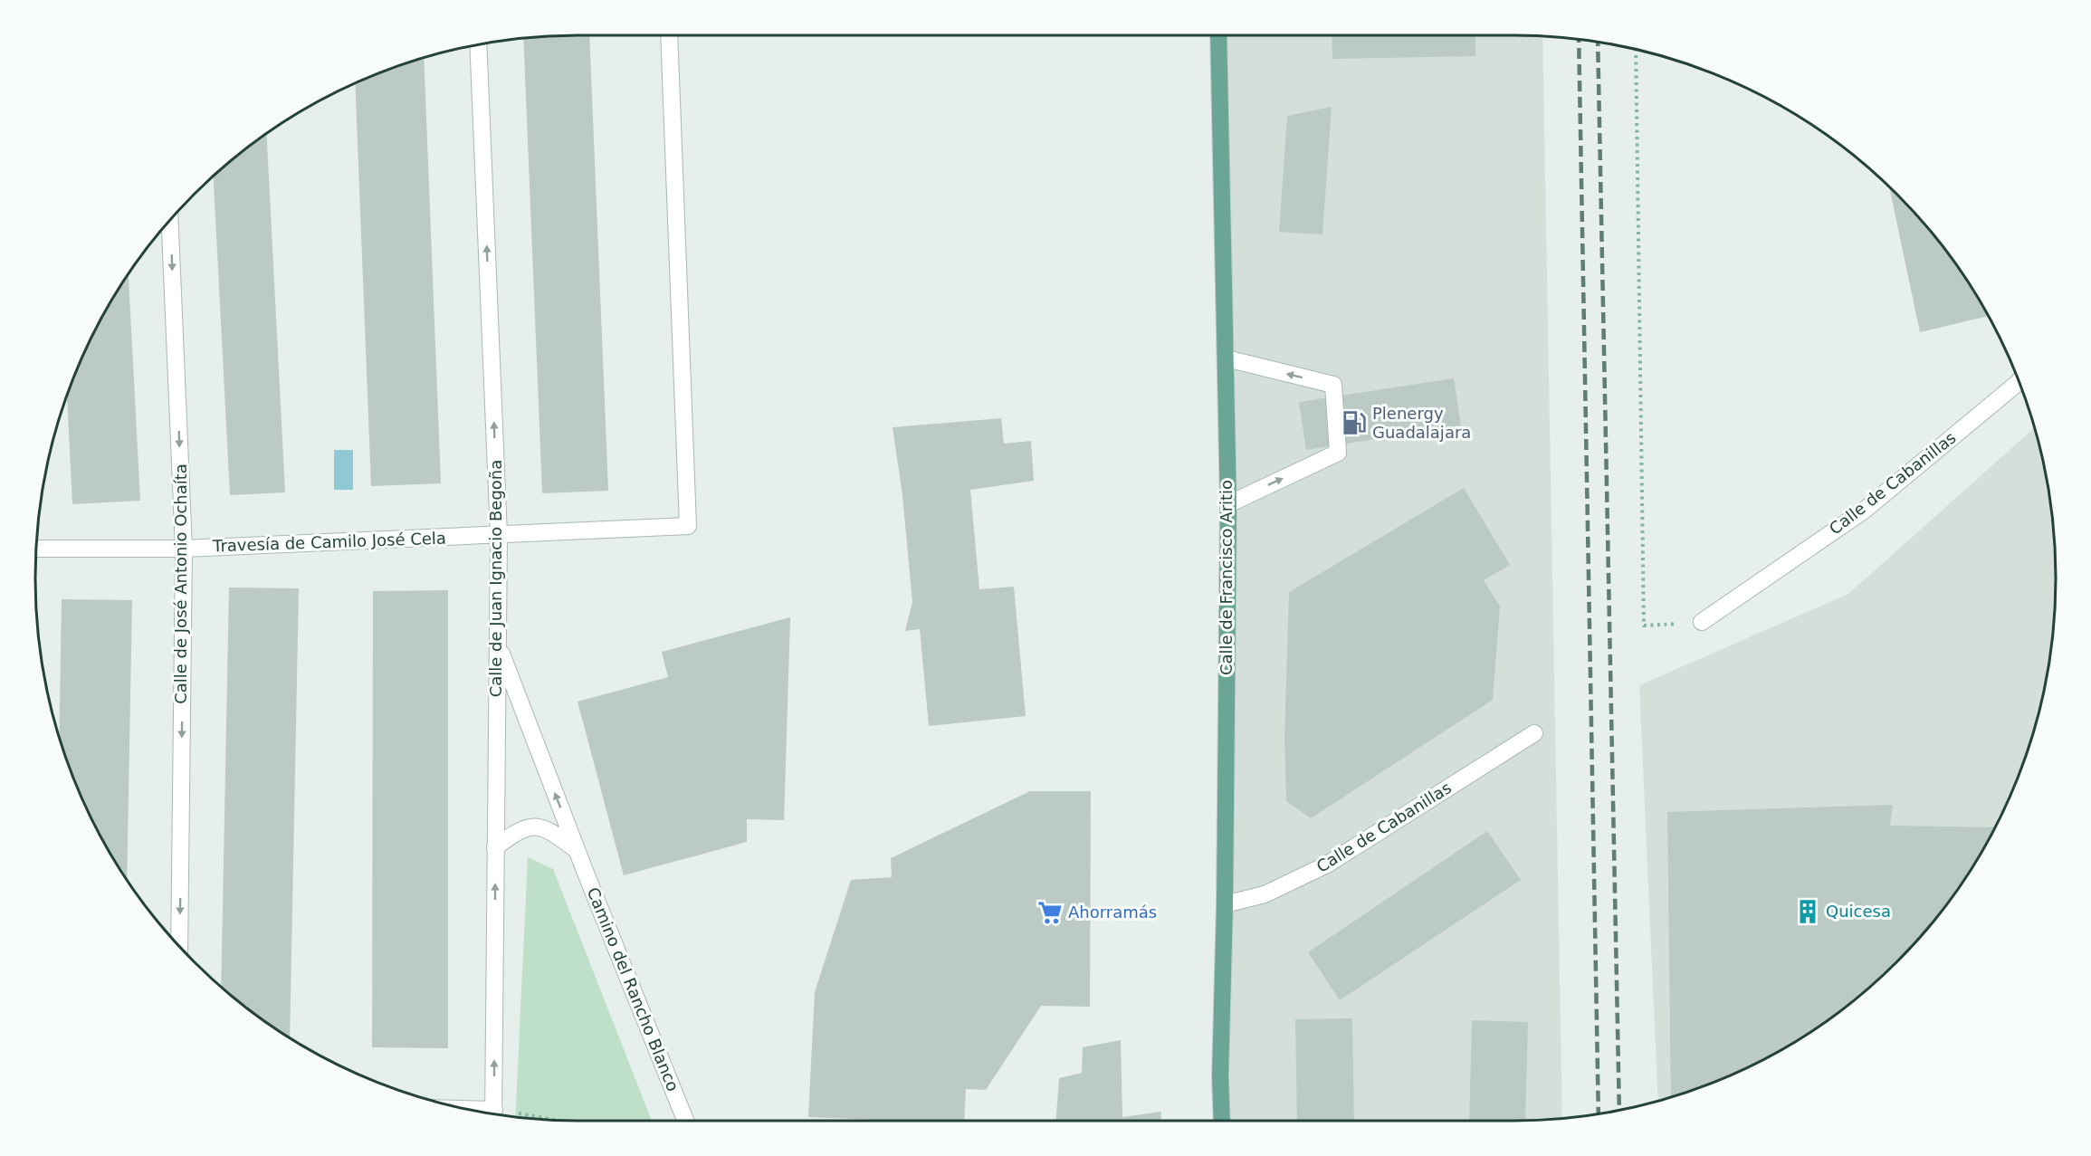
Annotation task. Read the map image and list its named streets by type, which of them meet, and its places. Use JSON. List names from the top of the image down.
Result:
{
  "streets": {
    "main road": ["Calle de Francisco Aritio"],
    "street": [
      "Calle de Cabanillas",
      "Travesía de Camilo José Cela",
      "Calle de Juan Ignacio Begoña",
      "Calle de José Antonio Ochaíta",
      "Camino del Rancho Blanco"
    ]
  },
  "crossings": [
    ["Calle de Cabanillas", "Calle de Francisco Aritio"],
    ["Travesía de Camilo José Cela", "Calle de Juan Ignacio Begoña"],
    ["Travesía de Camilo José Cela", "Calle de José Antonio Ochaíta"],
    ["Calle de Juan Ignacio Begoña", "Camino del Rancho Blanco"]
  ],
  "one_way": ["Calle de Juan Ignacio Begoña", "Calle de José Antonio Ochaíta", "Camino del Rancho Blanco"],
  "places": {
    "fuel station": ["Plenergy Guadalajara"],
    "building": ["Quicesa"],
    "supermarket": ["Ahorramás"]
  }
}
